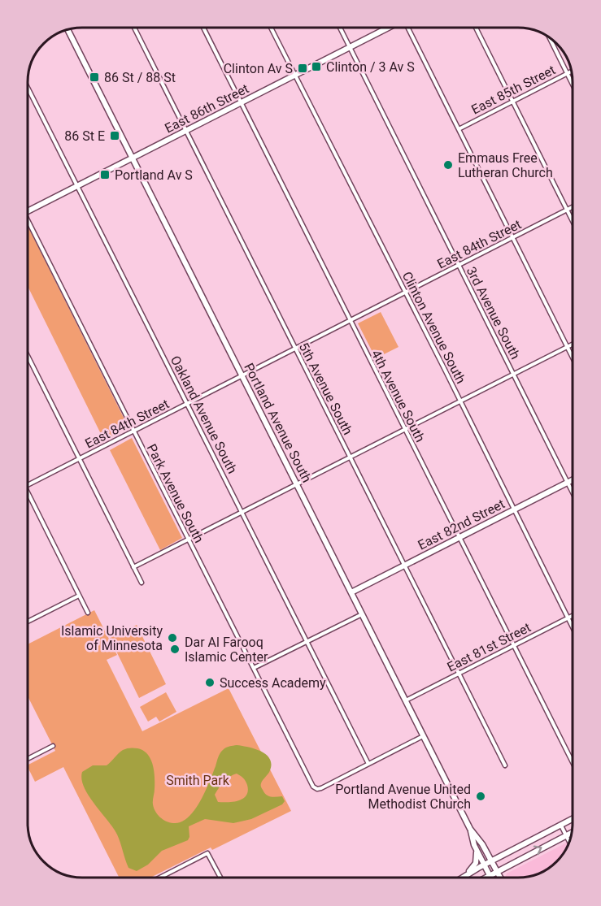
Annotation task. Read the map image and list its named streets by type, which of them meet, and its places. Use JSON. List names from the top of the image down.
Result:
{
  "streets": {
    "main road": ["East 86th Street", "Portland Avenue South", "East 82nd Street"],
    "street": [
      "East 85th Street",
      "East 84th Street",
      "3rd Avenue South",
      "Clinton Avenue South",
      "5th Avenue South",
      "4th Avenue South",
      "Oakland Avenue South",
      "Park Avenue South",
      "East 81st Street"
    ]
  },
  "crossings": [
    ["East 86th Street", "3rd Avenue South"],
    ["East 86th Street", "Clinton Avenue South"],
    ["East 86th Street", "5th Avenue South"],
    ["East 86th Street", "4th Avenue South"],
    ["East 86th Street", "Oakland Avenue South"],
    ["East 86th Street", "Portland Avenue South"],
    ["East 84th Street", "3rd Avenue South"],
    ["East 84th Street", "Clinton Avenue South"],
    ["East 84th Street", "5th Avenue South"],
    ["East 84th Street", "4th Avenue South"],
    ["East 84th Street", "Oakland Avenue South"],
    ["East 84th Street", "Portland Avenue South"],
    ["East 84th Street", "Park Avenue South"],
    ["3rd Avenue South", "East 82nd Street"],
    ["Clinton Avenue South", "East 82nd Street"],
    ["Clinton Avenue South", "East 81st Street"],
    ["5th Avenue South", "East 82nd Street"],
    ["5th Avenue South", "East 81st Street"],
    ["4th Avenue South", "East 82nd Street"],
    ["4th Avenue South", "East 81st Street"],
    ["Oakland Avenue South", "Park Avenue South"],
    ["Portland Avenue South", "East 82nd Street"],
    ["Portland Avenue South", "East 81st Street"]
  ],
  "parks": ["Smith Park"],
  "places": {
    "transit": [
      "Clinton / 3 Av S",
      "Clinton Av S",
      "86 St / 88 St",
      "86 St E",
      "Portland Av S"
    ],
    "other": [
      "Emmaus Free Lutheran Church",
      "Islamic University of Minnesota",
      "Dar Al Farooq Islamic Center",
      "Success Academy",
      "Portland Avenue United Methodist Church"
    ]
  }
}
